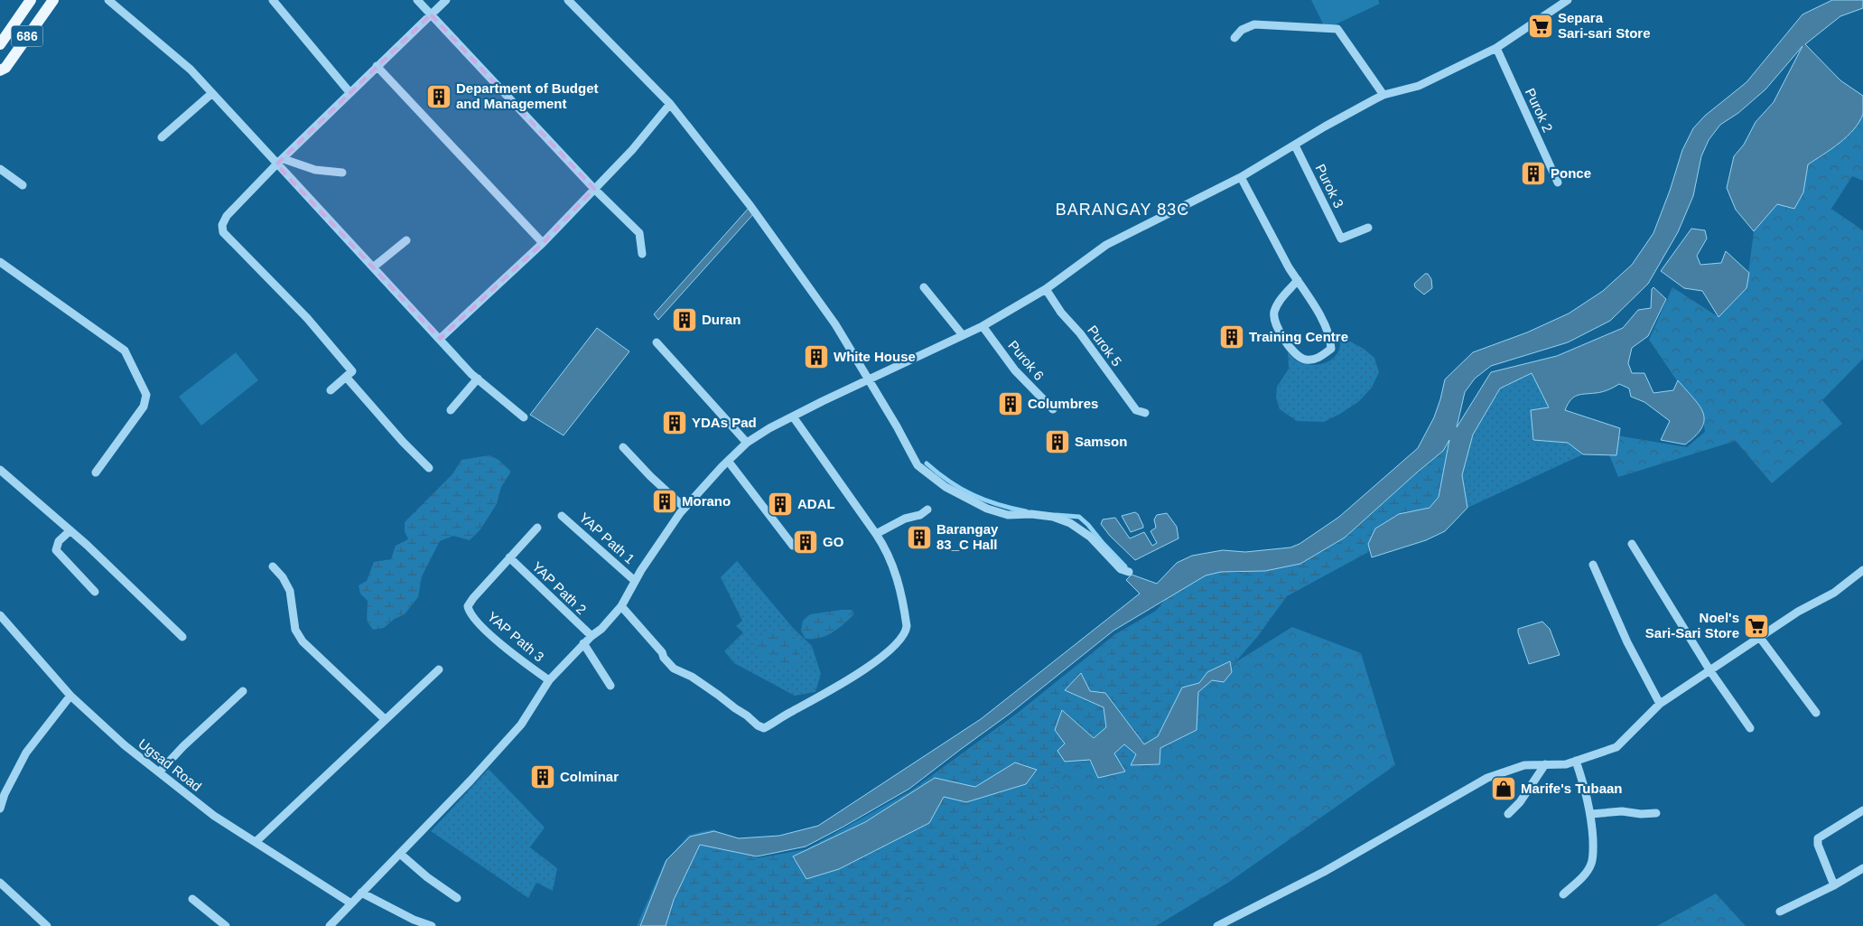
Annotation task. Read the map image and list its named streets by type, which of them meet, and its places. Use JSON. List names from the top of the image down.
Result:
{
  "streets": {
    "main road": ["686"],
    "street": [
      "Purok 2",
      "Purok 3",
      "Purok 5",
      "Purok 6",
      "YAP Path 1",
      "YAP Path 2",
      "YAP Path 3",
      "Ugsad Road"
    ]
  },
  "crossings": [
    ["YAP Path 2", "YAP Path 3"]
  ],
  "districts": ["BARANGAY 83C"],
  "places": {
    "supermarket": ["Separa Sari-sari Store", "Noel's Sari-Sari Store"],
    "building": [
      "Department of Budget and Management",
      "Ponce",
      "Duran",
      "Training Centre",
      "White House",
      "Columbres",
      "YDAs Pad",
      "Samson",
      "Morano",
      "ADAL",
      "Barangay 83_C Hall",
      "GO",
      "Colminar"
    ],
    "shop": ["Marife's Tubaan"]
  }
}
